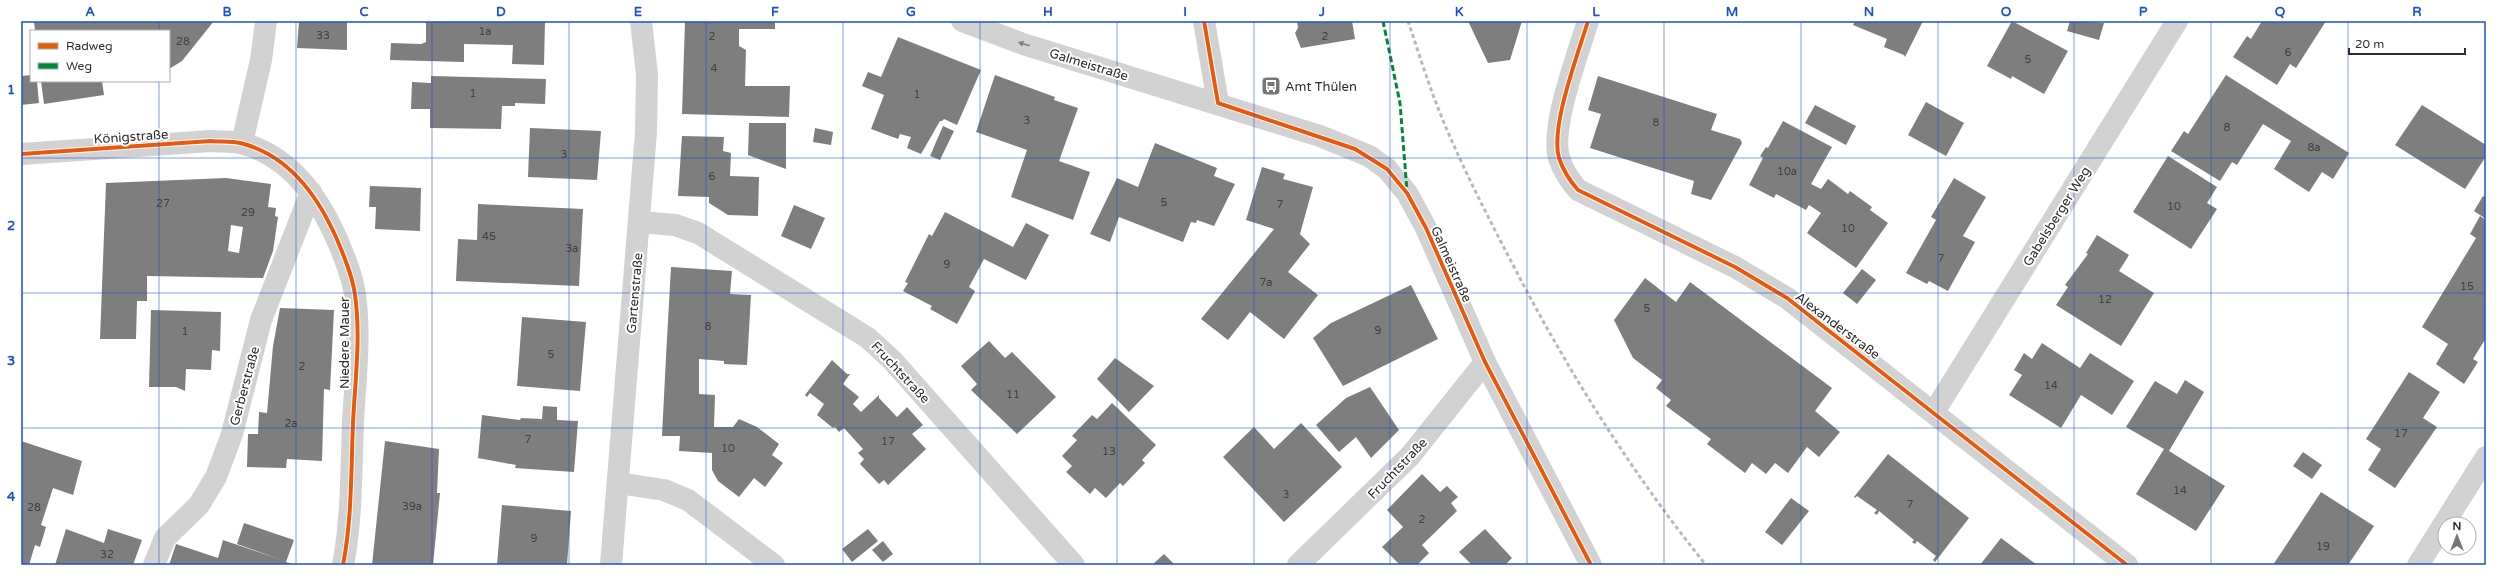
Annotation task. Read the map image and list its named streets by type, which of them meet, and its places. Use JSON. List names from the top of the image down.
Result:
{
  "streets": {
    "street": [
      "Galmeistraße",
      "Königstraße",
      "Gabelsberger Weg",
      "Gartenstraße",
      "Alexanderstraße",
      "Niedere Mauer",
      "Fruchtstraße",
      "Gerberstraße"
    ]
  },
  "crossings": [
    ["Galmeistraße", "Fruchtstraße"],
    ["Königstraße", "Niedere Mauer"],
    ["Gabelsberger Weg", "Alexanderstraße"],
    ["Gartenstraße", "Fruchtstraße"],
    ["Niedere Mauer", "Gerberstraße"]
  ],
  "places": {
    "bus stop": ["Amt Thülen"]
  },
  "house_numbers": [
    "1a",
    "33",
    "2",
    "2",
    "28",
    "6",
    "5",
    "4",
    "1",
    "1",
    "3",
    "8",
    "8",
    "8a",
    "3",
    "10a",
    "6",
    "5",
    "27",
    "7",
    "10",
    "29",
    "10",
    "45",
    "3a",
    "7",
    "9",
    "7a",
    "15",
    "12",
    "5",
    "8",
    "9",
    "1",
    "5",
    "2",
    "14",
    "11",
    "2a",
    "17",
    "7",
    "17",
    "10",
    "13",
    "14",
    "3",
    "7",
    "39a",
    "28",
    "2",
    "9",
    "19",
    "32"
  ],
  "legend": ["Radweg", "Weg"],
  "scale_bar": "20 m",
  "north": "top",
  "grid": {
    "columns": [
      "A",
      "B",
      "C",
      "D",
      "E",
      "F",
      "G",
      "H",
      "I",
      "J",
      "K",
      "L",
      "M",
      "N",
      "O",
      "P",
      "Q",
      "R"
    ],
    "rows": [
      "1",
      "2",
      "3",
      "4"
    ]
  }
}
